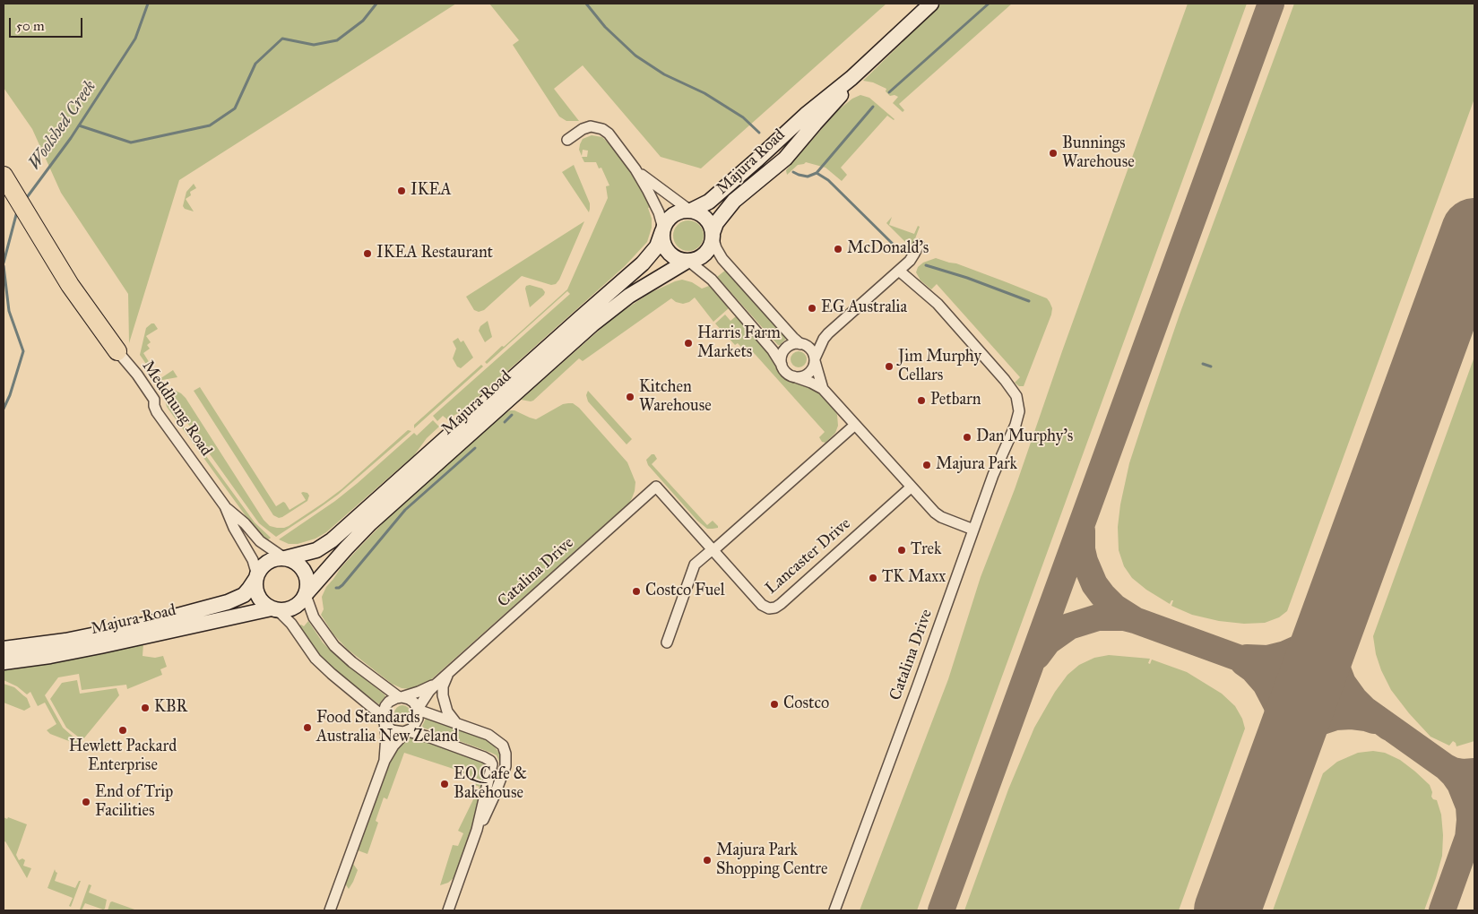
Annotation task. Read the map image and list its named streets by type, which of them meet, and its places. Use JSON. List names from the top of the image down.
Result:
{
  "streets": {
    "main road": ["Majura Road"],
    "street": ["Meddhung Road", "Lancaster Drive", "Catalina Drive"]
  },
  "crossings": [
    ["Majura Road", "Meddhung Road"],
    ["Lancaster Drive", "Catalina Drive"]
  ],
  "water": ["Woolshed Creek"],
  "places": [
    "Bunnings Warehouse",
    "IKEA",
    "McDonald's",
    "IKEA Restaurant",
    "EG Australia",
    "Harris Farm Markets",
    "Jim Murphy Cellars",
    "Kitchen Warehouse",
    "Petbarn",
    "Dan Murphy's",
    "Majura Park",
    "Trek",
    "TK Maxx",
    "Costco Fuel",
    "Costco",
    "KBR",
    "Food Standards Australia New Zeland",
    "Hewlett Packard Enterprise",
    "EQ Cafe & Bakehouse",
    "End of Trip Facilities",
    "Majura Park Shopping Centre"
  ],
  "scale_bar": "50 m"
}
